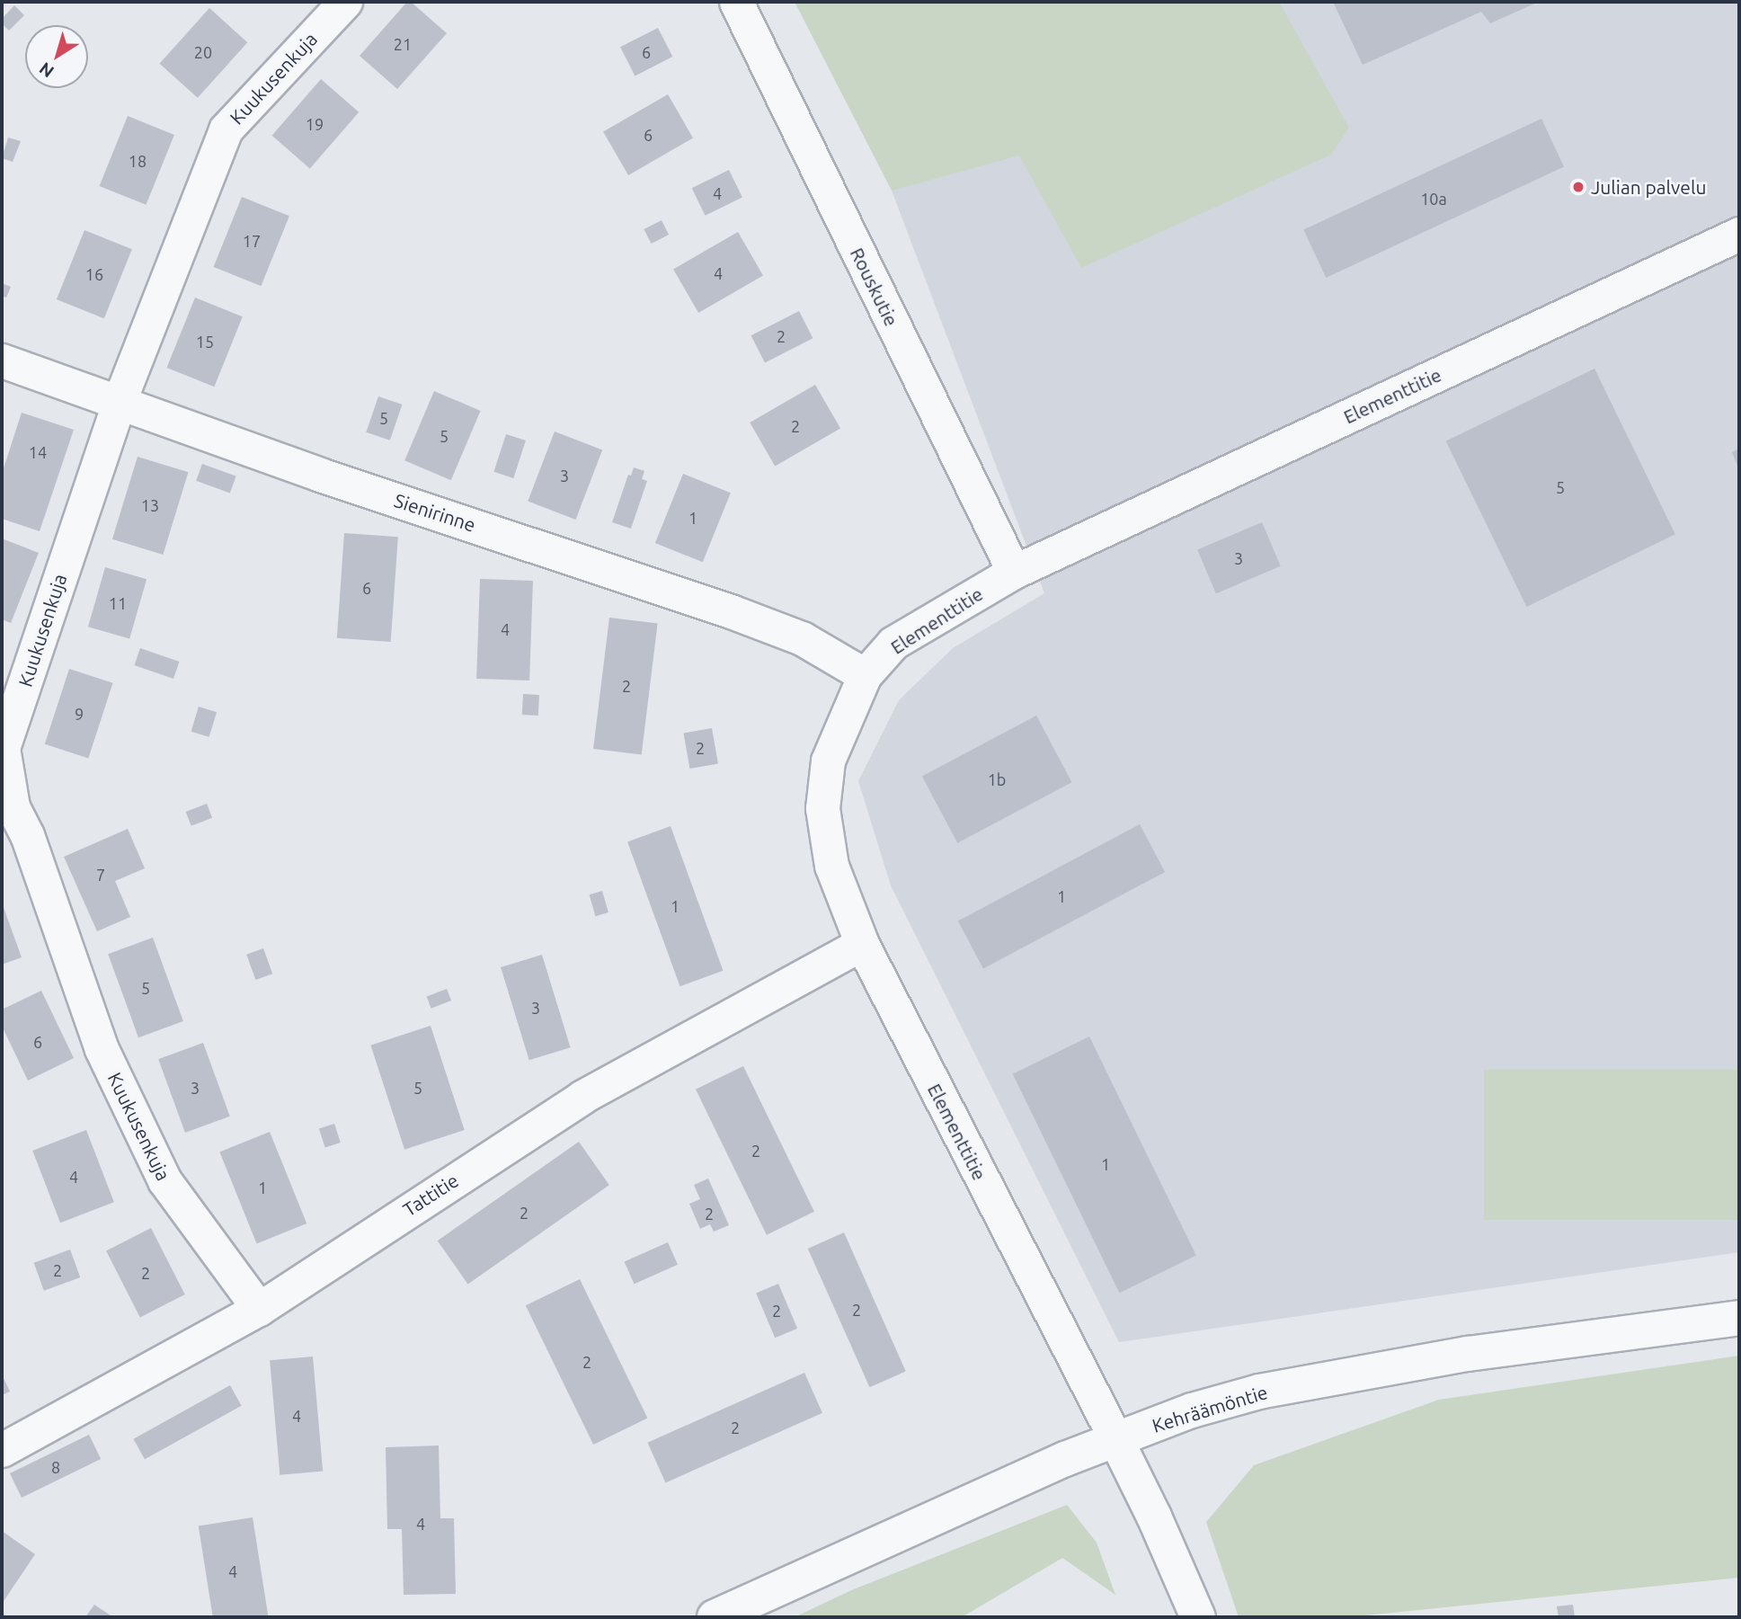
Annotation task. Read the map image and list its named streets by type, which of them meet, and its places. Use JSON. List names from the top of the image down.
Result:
{
  "streets": {
    "street": [
      "Kuukusenkuja",
      "Rouskutie",
      "Elementtitie",
      "Sienirinne",
      "Tattitie",
      "Kehräämöntie"
    ]
  },
  "crossings": [
    ["Kuukusenkuja", "Sienirinne"],
    ["Kuukusenkuja", "Tattitie"],
    ["Rouskutie", "Elementtitie"],
    ["Elementtitie", "Sienirinne"],
    ["Elementtitie", "Tattitie"],
    ["Elementtitie", "Kehräämöntie"]
  ],
  "places": ["Julian palvelu"],
  "house_numbers": [
    "21",
    "20",
    "6",
    "19",
    "6",
    "18",
    "4",
    "10a",
    "17",
    "4",
    "16",
    "2",
    "15",
    "5",
    "2",
    "5",
    "14",
    "3",
    "5",
    "13",
    "1",
    "3",
    "6",
    "11",
    "4",
    "2",
    "9",
    "2",
    "1b",
    "7",
    "1",
    "1",
    "5",
    "3",
    "6",
    "3",
    "5",
    "2",
    "1",
    "4",
    "1",
    "2",
    "2",
    "2",
    "2",
    "2",
    "2",
    "2",
    "4",
    "2",
    "8",
    "4",
    "4"
  ],
  "north": "bottom left"
}
